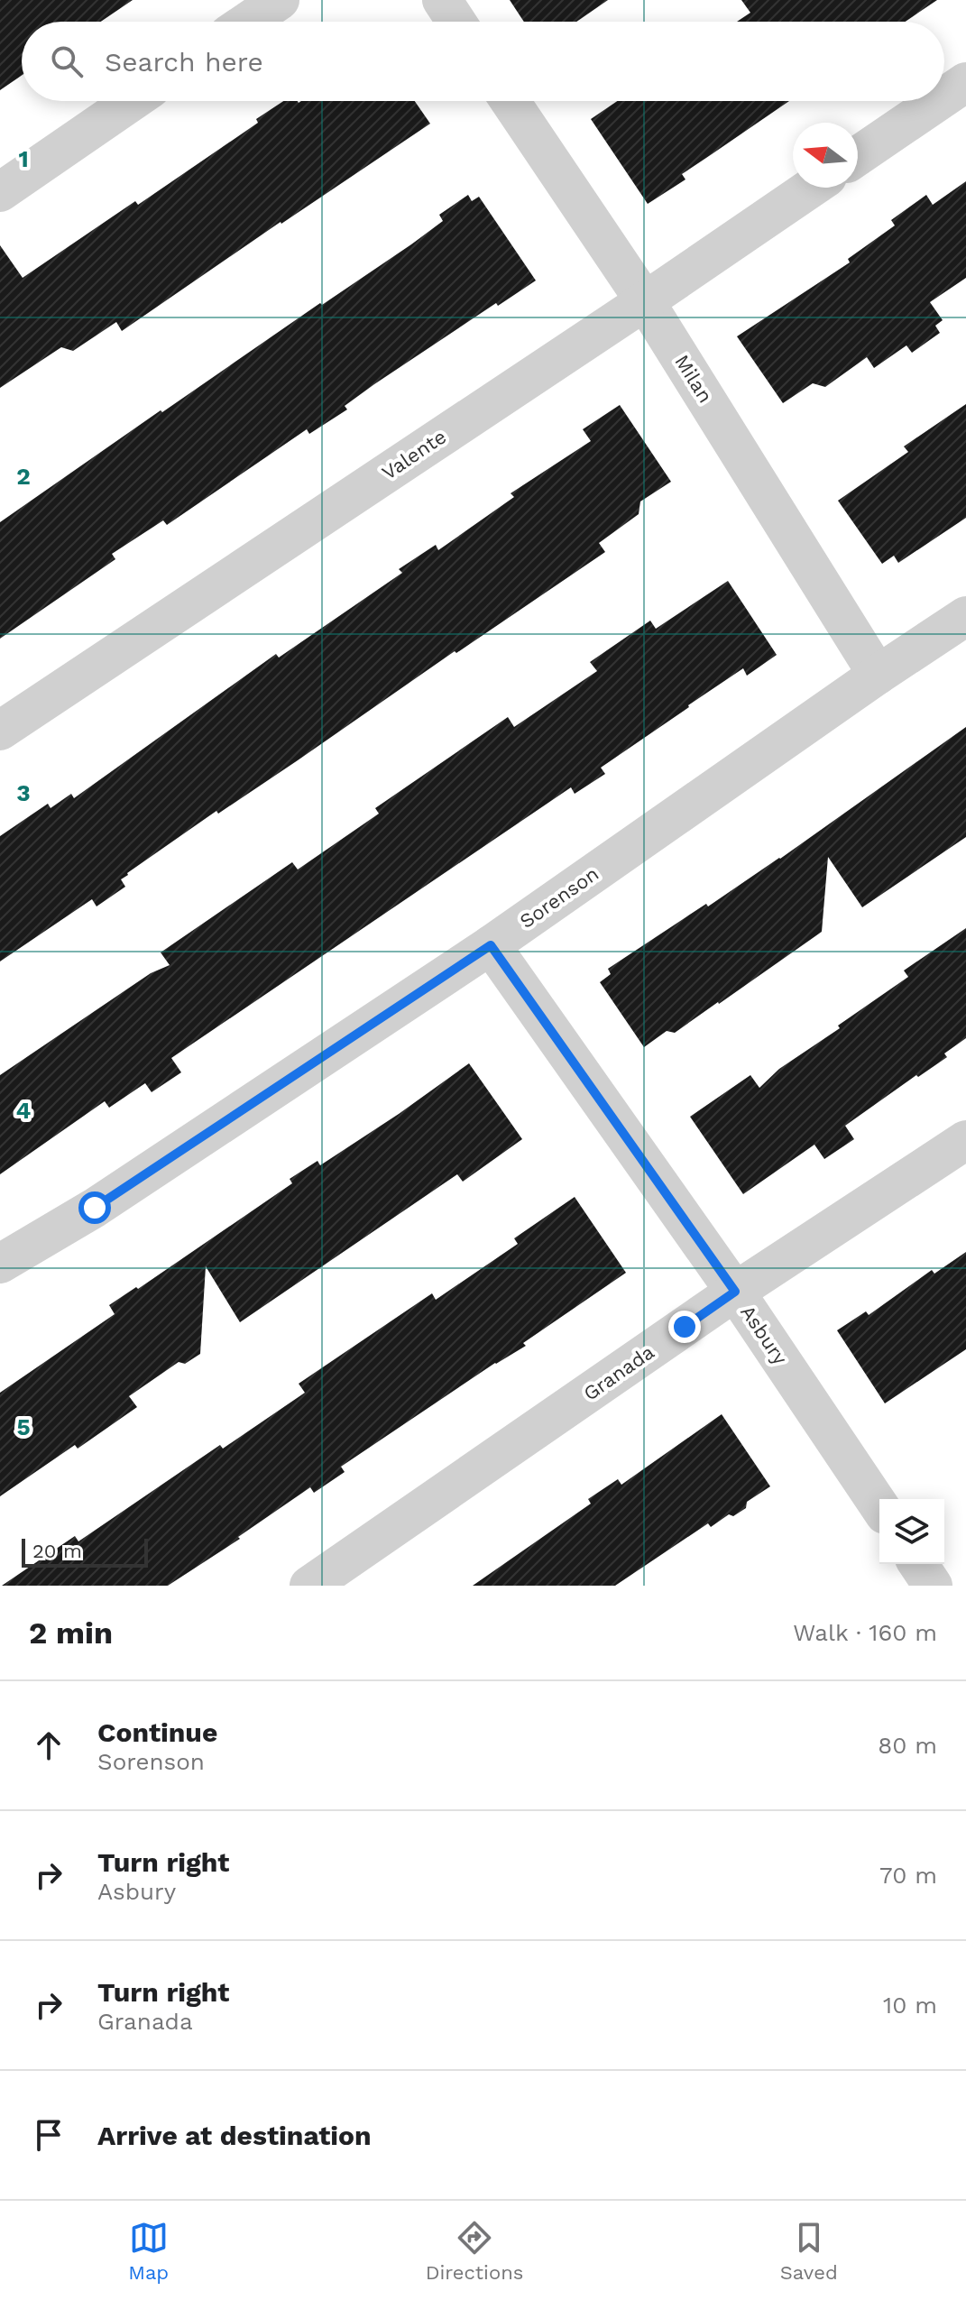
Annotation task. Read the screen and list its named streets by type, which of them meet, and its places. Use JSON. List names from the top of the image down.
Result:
{
  "streets": {
    "street": [
      "Milan",
      "Valente",
      "Sorenson",
      "Asbury",
      "Granada"
    ]
  },
  "crossings": [
    ["Milan", "Valente"],
    ["Milan", "Sorenson"],
    ["Sorenson", "Asbury"],
    ["Asbury", "Granada"]
  ],
  "scale_bar": "20 m",
  "north": "left",
  "page": {
    "search": "Search here",
    "scale": "20 m",
    "heading": ["2 min", "Walk · 160 m"],
    "list": [
      ["Continue", "Sorenson", "80 m"],
      ["Turn right", "Asbury", "70 m"],
      ["Turn right", "Granada", "10 m"],
      "Arrive at destination"
    ],
    "nav": ["Map", "Directions", "Saved"]
  },
  "grid": {
    "rows": [
      "1",
      "2",
      "3",
      "4",
      "5"
    ]
  }
}
